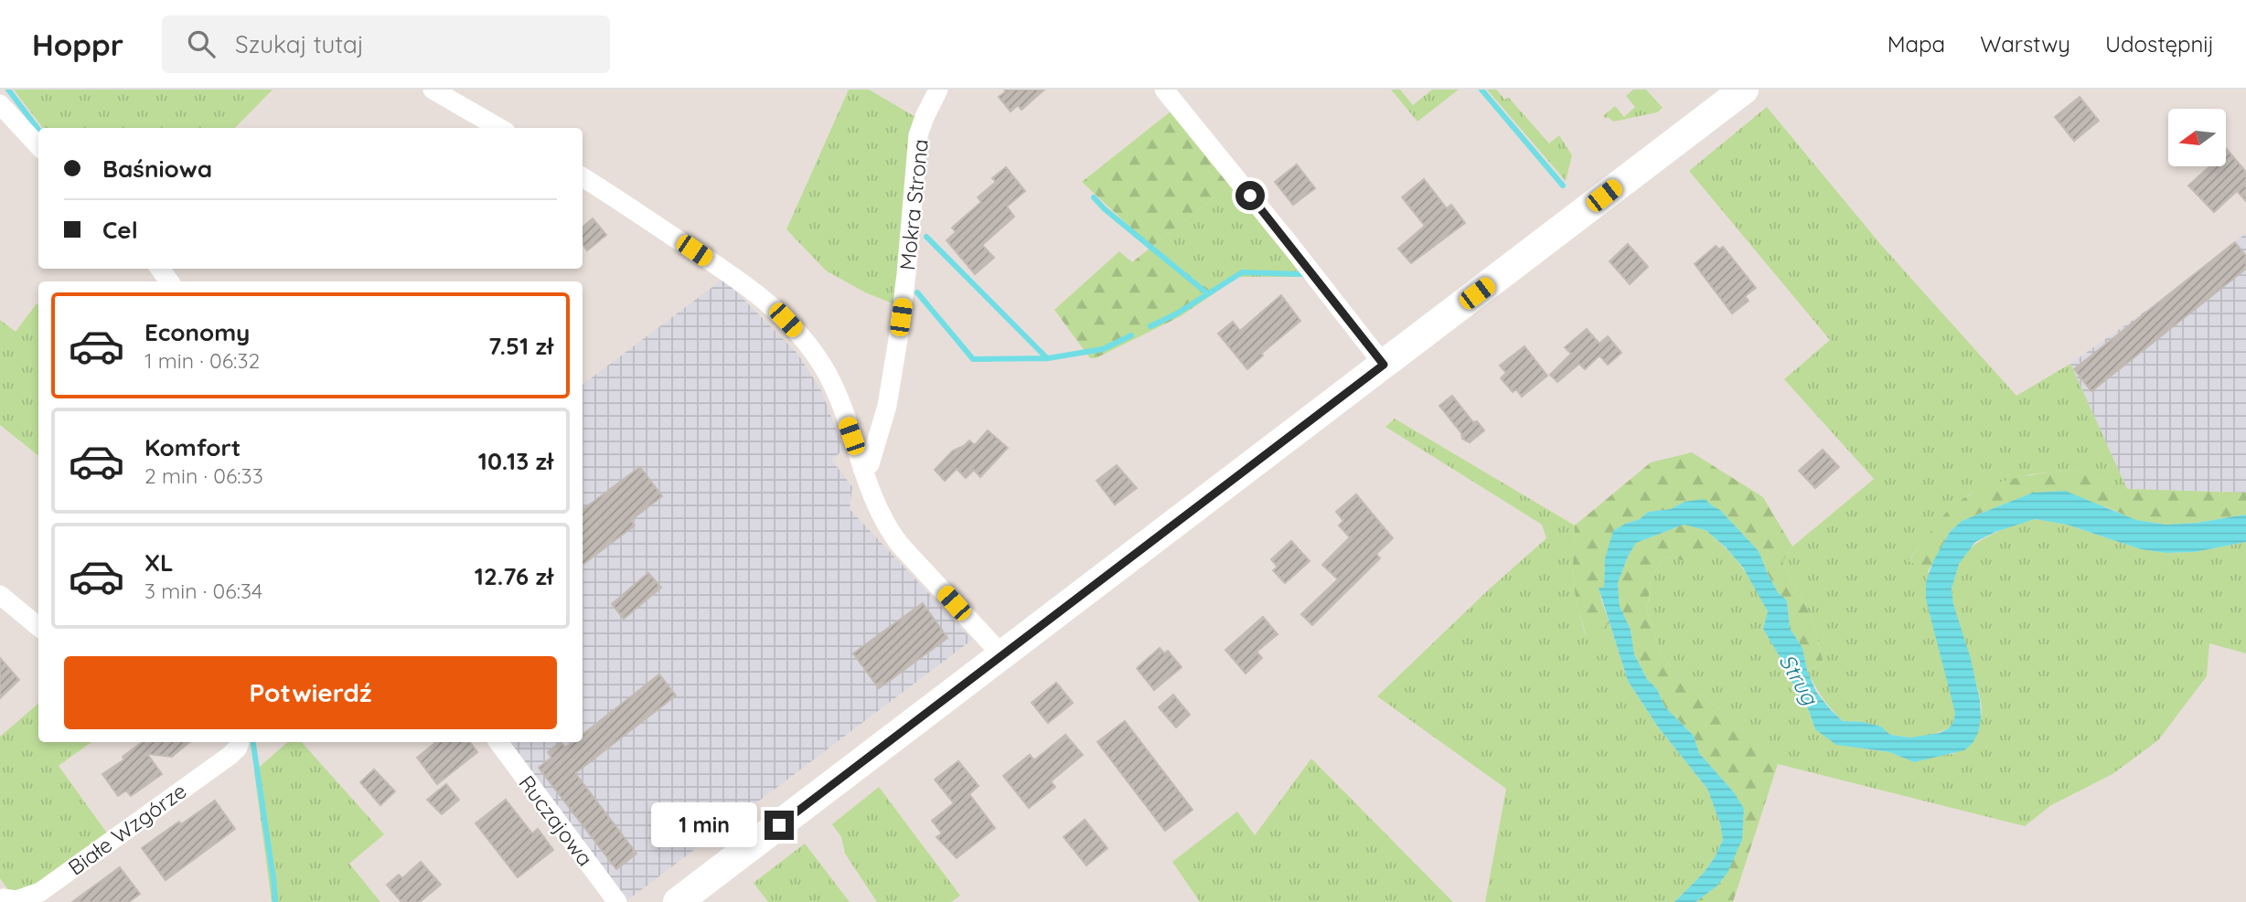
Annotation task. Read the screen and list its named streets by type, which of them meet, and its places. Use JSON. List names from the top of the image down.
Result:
{
  "streets": {
    "street": ["Mokra Strona", "Ruczajowa", "Białe Wzgórze"]
  },
  "water": ["Strug"],
  "north": "left",
  "page": {
    "header": "Hoppr",
    "search": "Szukaj tutaj",
    "nav": ["Mapa", "Warstwy", "Udostępnij"],
    "banner": ["Baśniowa", "Cel"],
    "list": [
      {
        "name": "Economy",
        "note": "1 min · 06:32",
        "value": "7.51 zł"
      },
      {
        "name": "Komfort",
        "note": "2 min · 06:33",
        "value": "10.13 zł"
      },
      {
        "name": "XL",
        "note": "3 min · 06:34",
        "value": "12.76 zł"
      }
    ],
    "buttons": "Potwierdź",
    "bubble": "1 min"
  }
}
